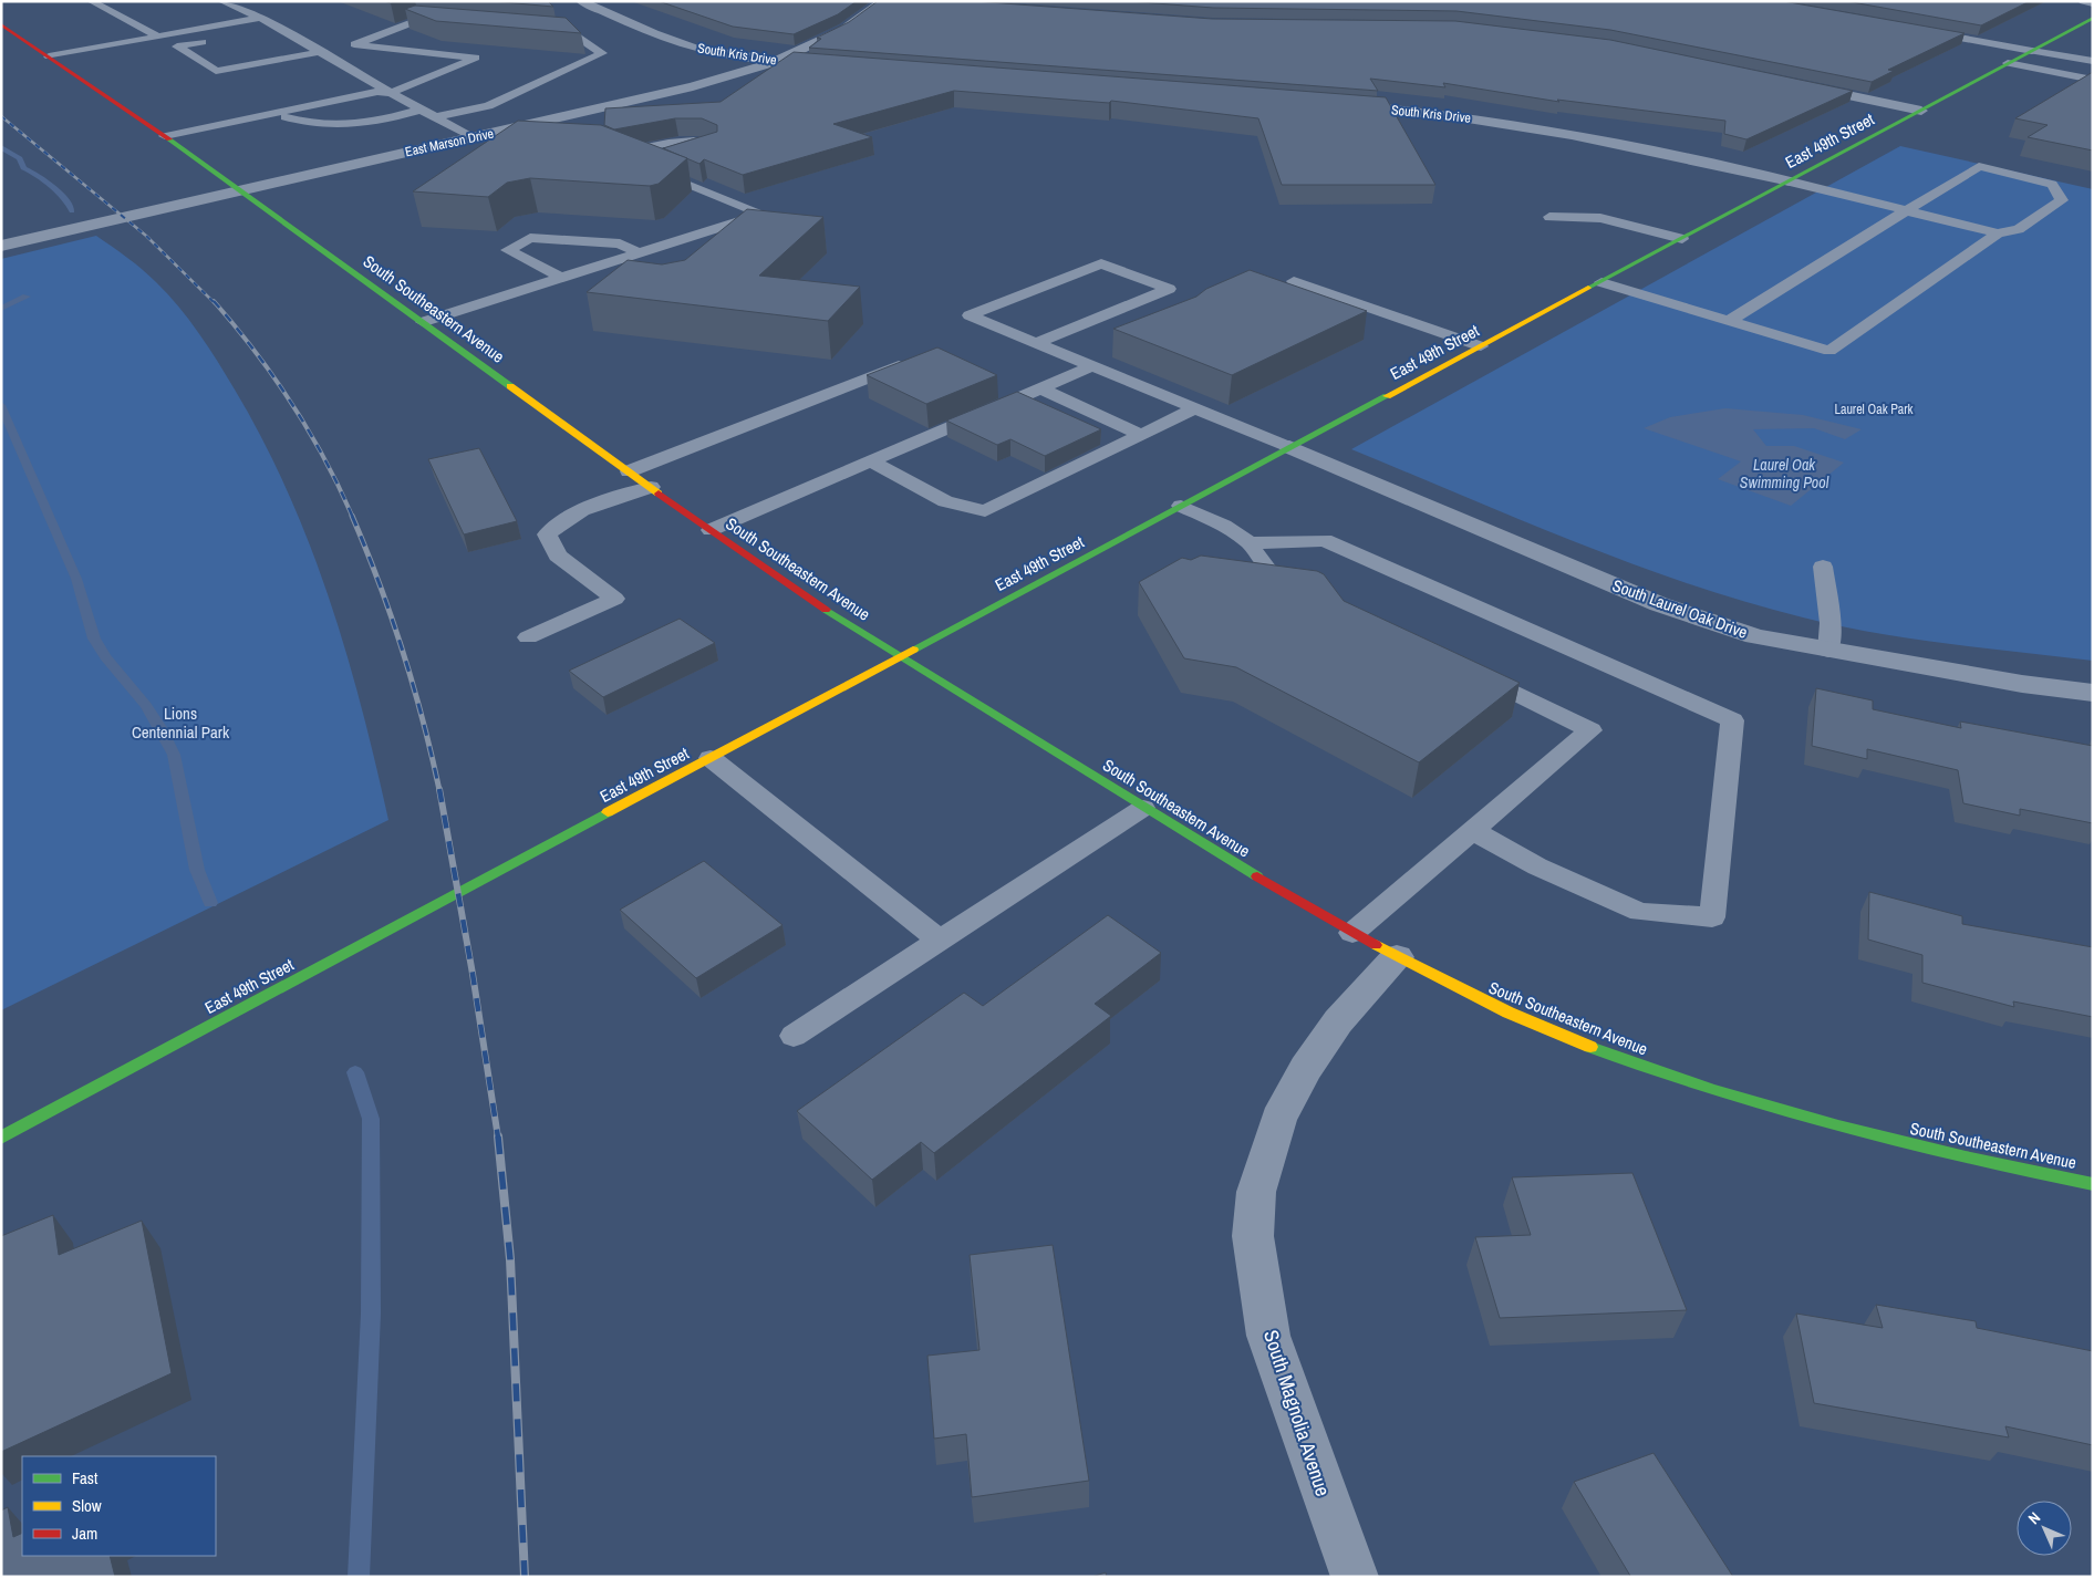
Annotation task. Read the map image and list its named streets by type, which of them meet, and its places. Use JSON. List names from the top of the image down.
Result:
{
  "streets": {
    "street": [
      "South Kris Drive",
      "East 49th Street",
      "East Marson Drive",
      "South Southeastern Avenue",
      "South Laurel Oak Drive",
      "South Magnolia Avenue"
    ]
  },
  "crossings": [
    ["South Kris Drive", "East 49th Street"],
    ["South Kris Drive", "East Marson Drive"],
    ["East 49th Street", "South Southeastern Avenue"],
    ["East 49th Street", "South Laurel Oak Drive"],
    ["East Marson Drive", "South Southeastern Avenue"],
    ["South Southeastern Avenue", "South Magnolia Avenue"]
  ],
  "water": ["Laurel Oak Swimming Pool"],
  "parks": ["Laurel Oak Park", "Lions Centennial Park"],
  "legend": ["Fast", "Slow", "Jam"],
  "north": "top left"
}
